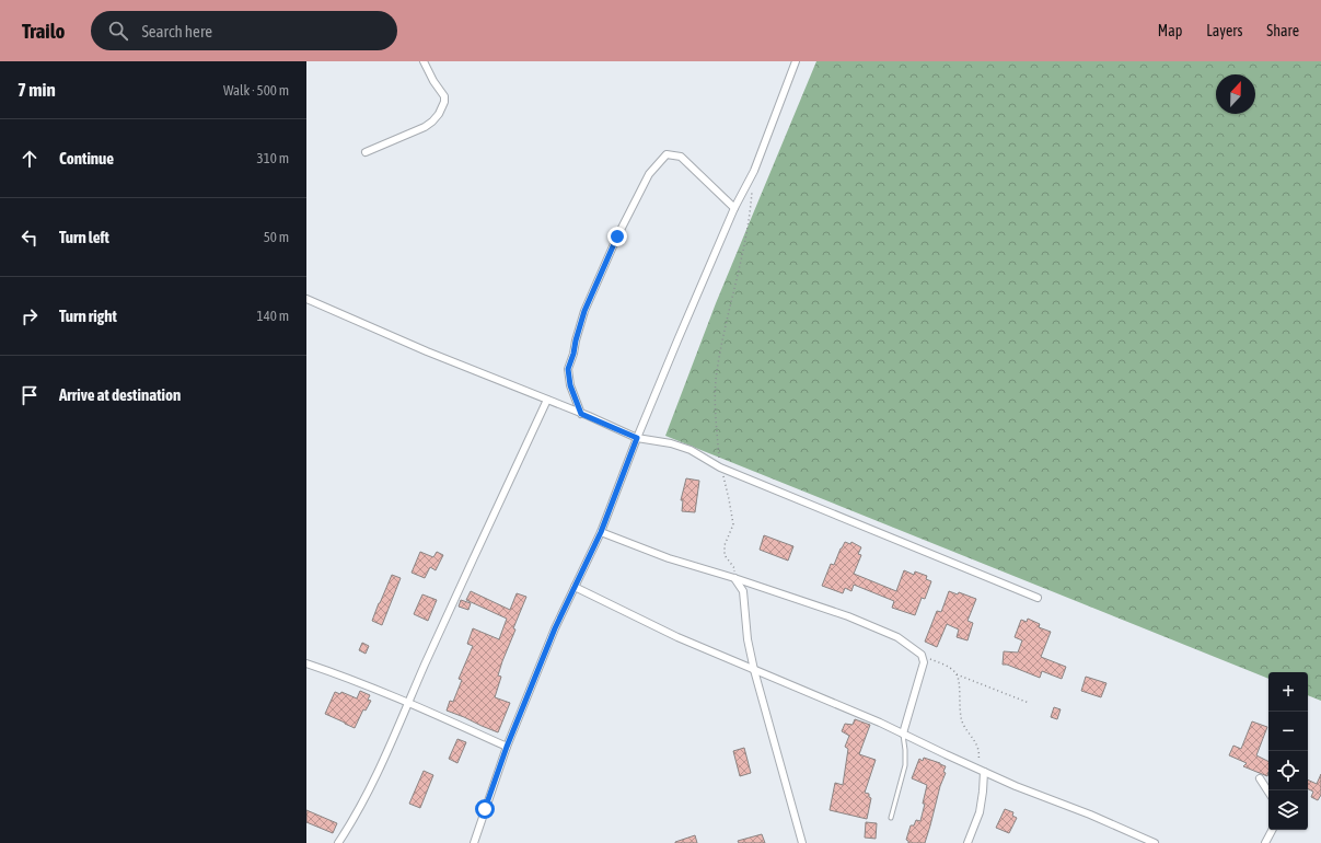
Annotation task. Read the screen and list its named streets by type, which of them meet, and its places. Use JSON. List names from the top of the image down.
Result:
{
  "north": "top",
  "page": {
    "header": "Trailo",
    "search": "Search here",
    "nav": ["Map", "Layers", "Share"],
    "heading": ["7 min", "Walk · 500 m"],
    "list": [
      ["Continue", "310 m"],
      ["Turn left", "50 m"],
      ["Turn right", "140 m"],
      "Arrive at destination"
    ],
    "map_buttons": ["+", "−"]
  }
}
